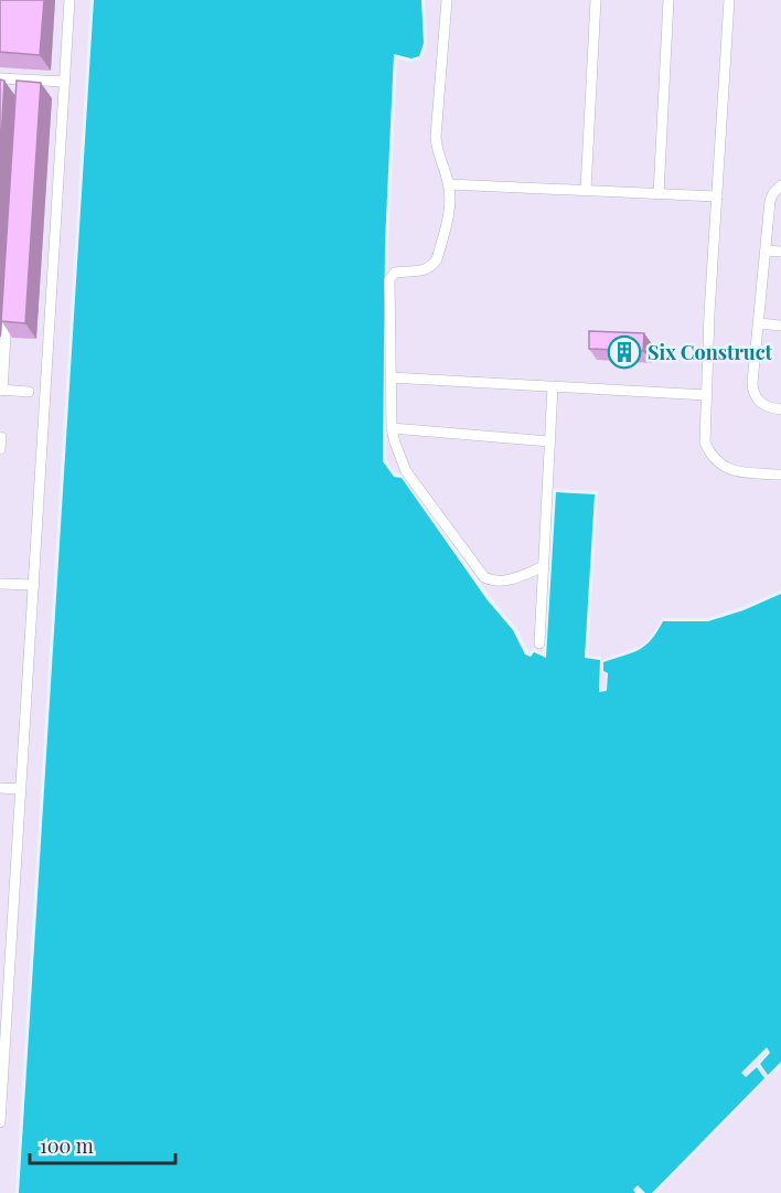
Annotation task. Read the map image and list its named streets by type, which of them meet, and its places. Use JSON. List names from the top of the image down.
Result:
{
  "places": {
    "building": ["Six Construct"]
  },
  "scale_bar": "100 m"
}
